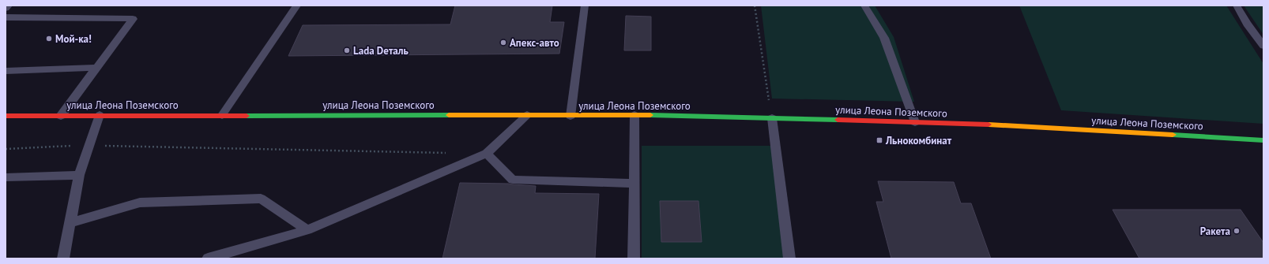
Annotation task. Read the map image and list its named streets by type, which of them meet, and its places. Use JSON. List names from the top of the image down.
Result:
{
  "streets": {
    "main road": ["улица Леона Поземского"]
  },
  "places": {
    "other": [
      "Мой-ка!",
      "Апекс-авто",
      "Lada Dеталь",
      "Ракета"
    ],
    "transit": ["Льнокомбинат"]
  }
}
